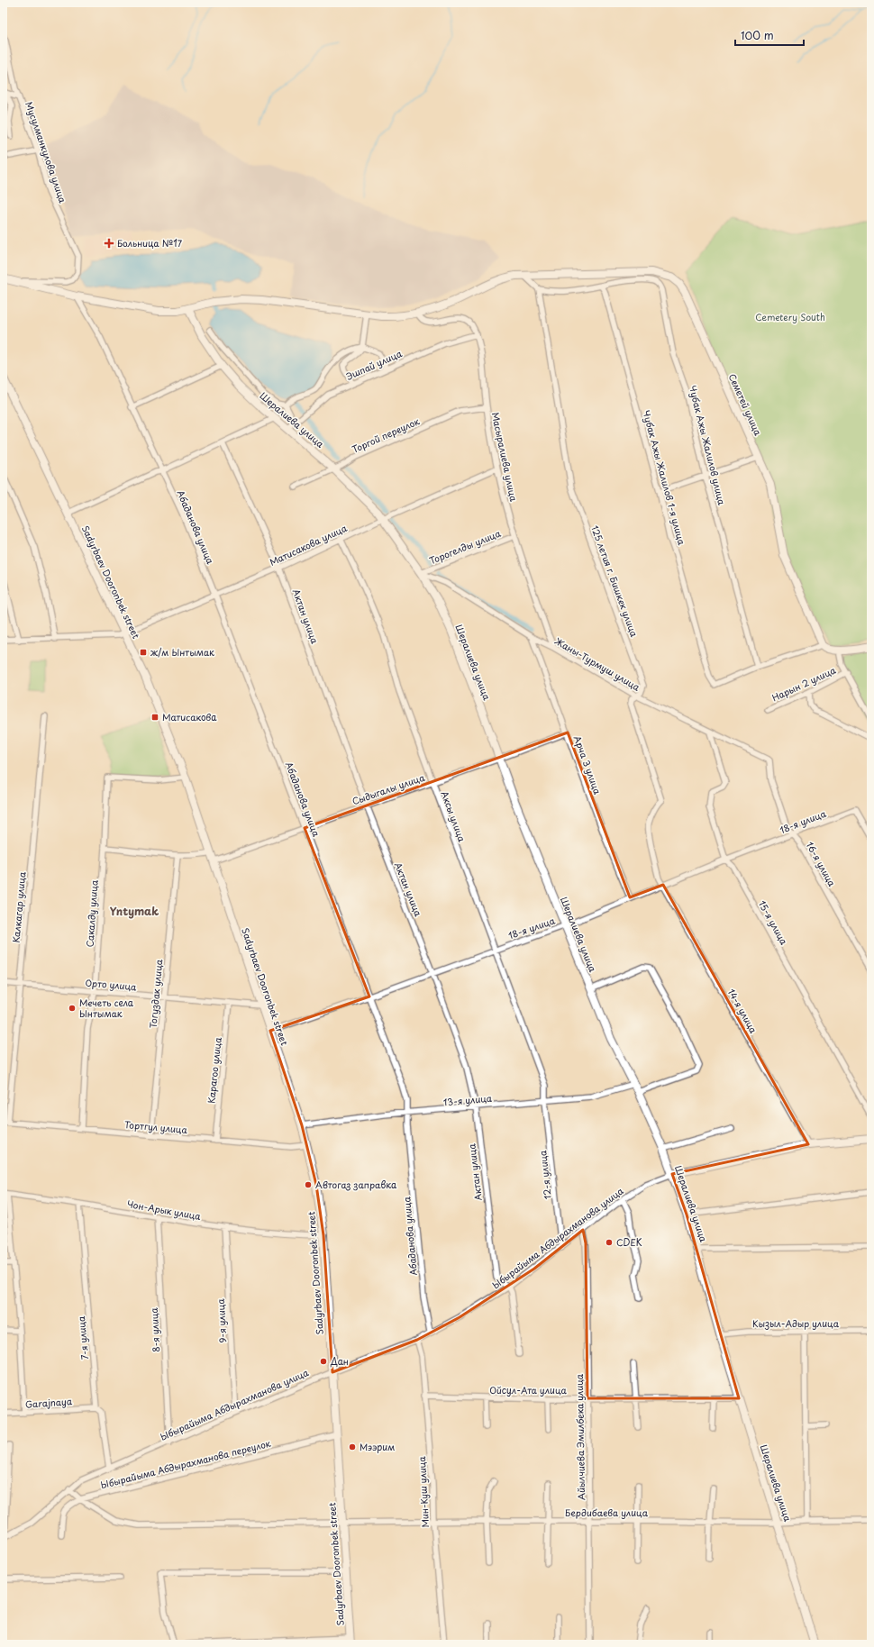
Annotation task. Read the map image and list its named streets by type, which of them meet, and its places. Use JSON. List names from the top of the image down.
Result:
{
  "streets": {
    "street": [
      "Мусулманкулова улица",
      "Эшпай улица",
      "Семетей улица",
      "Шералиева улица",
      "Торгой переулок",
      "Чубак Ажы Жалилов улица",
      "Масыралиева улица",
      "Чубак Ажы Жалилов 1-я улица",
      "Абаданова улица",
      "Матисакова улица",
      "Торогелды улица",
      "125 летия г. Бишкек улица",
      "Sadyrbaev Dooronbek street",
      "Актан улица",
      "Жаны-Турмуш улица",
      "Нарын 2 улица",
      "Арча 3 улица",
      "Сыдыгалы улица",
      "Аксы улица",
      "18-я улица",
      "16-я улица",
      "Калкагар улица",
      "Сакалду улица",
      "15-я улица",
      "Орто улица",
      "Тогуздак улица",
      "14-я улица",
      "Карагоо улица",
      "13-я улица",
      "Тортгул улица",
      "12-я улица",
      "Чон-Арык улица",
      "Ыбырайыма Абдырахманова улица",
      "9-я улица",
      "Кызыл-Адыр улица",
      "8-я улица",
      "7-я улица",
      "Ойсул-Ата улица",
      "Garajnaya",
      "Айылчиева Эмилбека улица",
      "Ыбырайыма Абдырахманова переулок",
      "Мин-Куш улица",
      "Бердибаева улица"
    ]
  },
  "crossings": [
    ["Мусулманкулова улица", "Семетей улица"],
    ["Эшпай улица", "Шералиева улица"],
    ["Эшпай улица", "Масыралиева улица"],
    ["Семетей улица", "Шералиева улица"],
    ["Семетей улица", "Масыралиева улица"],
    ["Семетей улица", "Чубак Ажы Жалилов 1-я улица"],
    ["Семетей улица", "Абаданова улица"],
    ["Шералиева улица", "Торгой переулок"],
    ["Шералиева улица", "Матисакова улица"],
    ["Шералиева улица", "Торогелды улица"],
    ["Шералиева улица", "Жаны-Турмуш улица"],
    ["Шералиева улица", "Сыдыгалы улица"],
    ["Шералиева улица", "18-я улица"],
    ["Шералиева улица", "13-я улица"],
    ["Шералиева улица", "Ыбырайыма Абдырахманова улица"],
    ["Шералиева улица", "Кызыл-Адыр улица"],
    ["Шералиева улица", "Ойсул-Ата улица"],
    ["Шералиева улица", "Бердибаева улица"],
    ["Торгой переулок", "Масыралиева улица"],
    ["Чубак Ажы Жалилов улица", "Чубак Ажы Жалилов 1-я улица"],
    ["Масыралиева улица", "Матисакова улица"],
    ["Масыралиева улица", "Торогелды улица"],
    ["Масыралиева улица", "Жаны-Турмуш улица"],
    ["Абаданова улица", "Матисакова улица"],
    ["Абаданова улица", "Сыдыгалы улица"],
    ["Абаданова улица", "18-я улица"],
    ["Абаданова улица", "13-я улица"],
    ["Абаданова улица", "Ыбырайыма Абдырахманова улица"],
    ["Матисакова улица", "Sadyrbaev Dooronbek street"],
    ["Матисакова улица", "Актан улица"],
    ["Матисакова улица", "Аксы улица"],
    ["Торогелды улица", "Жаны-Турмуш улица"],
    ["125 летия г. Бишкек улица", "Жаны-Турмуш улица"],
    ["125 летия г. Бишкек улица", "18-я улица"],
    ["125 летия г. Бишкек улица", "14-я улица"],
    ["Sadyrbaev Dooronbek street", "Сыдыгалы улица"],
    ["Sadyrbaev Dooronbek street", "18-я улица"],
    ["Sadyrbaev Dooronbek street", "Сакалду улица"],
    ["Sadyrbaev Dooronbek street", "Орто улица"],
    ["Sadyrbaev Dooronbek street", "13-я улица"],
    ["Sadyrbaev Dooronbek street", "Тортгул улица"],
    ["Sadyrbaev Dooronbek street", "Чон-Арык улица"],
    ["Sadyrbaev Dooronbek street", "Ыбырайыма Абдырахманова улица"],
    ["Sadyrbaev Dooronbek street", "Ыбырайыма Абдырахманова переулок"],
    ["Sadyrbaev Dooronbek street", "Бердибаева улица"],
    ["Актан улица", "Сыдыгалы улица"],
    ["Актан улица", "18-я улица"],
    ["Актан улица", "13-я улица"],
    ["Актан улица", "Ыбырайыма Абдырахманова улица"],
    ["Жаны-Турмуш улица", "Арча 3 улица"],
    ["Жаны-Турмуш улица", "16-я улица"],
    ["Жаны-Турмуш улица", "15-я улица"],
    ["Арча 3 улица", "Сыдыгалы улица"],
    ["Арча 3 улица", "18-я улица"],
    ["Сыдыгалы улица", "Аксы улица"],
    ["Аксы улица", "18-я улица"],
    ["Аксы улица", "13-я улица"],
    ["Аксы улица", "12-я улица"],
    ["18-я улица", "16-я улица"],
    ["18-я улица", "15-я улица"],
    ["18-я улица", "14-я улица"],
    ["Калкагар улица", "Орто улица"],
    ["Калкагар улица", "Тортгул улица"],
    ["Сакалду улица", "Орто улица"],
    ["Сакалду улица", "Тортгул улица"],
    ["Орто улица", "Тогуздак улица"],
    ["Орто улица", "Карагоо улица"],
    ["Тогуздак улица", "Тортгул улица"],
    ["14-я улица", "Ыбырайыма Абдырахманова улица"],
    ["Карагоо улица", "Тортгул улица"],
    ["13-я улица", "12-я улица"],
    ["12-я улица", "Ыбырайыма Абдырахманова улица"],
    ["Чон-Арык улица", "9-я улица"],
    ["Чон-Арык улица", "8-я улица"],
    ["Чон-Арык улица", "7-я улица"],
    ["Ыбырайыма Абдырахманова улица", "9-я улица"],
    ["Ыбырайыма Абдырахманова улица", "8-я улица"],
    ["Ыбырайыма Абдырахманова улица", "7-я улица"],
    ["Ыбырайыма Абдырахманова улица", "Айылчиева Эмилбека улица"],
    ["Ыбырайыма Абдырахманова улица", "Мин-Куш улица"],
    ["Ыбырайыма Абдырахманова улица", "Бердибаева улица"],
    ["7-я улица", "Garajnaya"],
    ["Ойсул-Ата улица", "Айылчиева Эмилбека улица"],
    ["Ойсул-Ата улица", "Мин-Куш улица"],
    ["Айылчиева Эмилбека улица", "Бердибаева улица"],
    ["Ыбырайыма Абдырахманова переулок", "Бердибаева улица"],
    ["Мин-Куш улица", "Бердибаева улица"]
  ],
  "districts": ["Yntymak"],
  "parks": ["Cemetery South"],
  "places": {
    "health": ["Больница №17"],
    "transit": ["ж/м Ынтымак", "Матисакова"],
    "other": [
      "Мечеть села Ынтымак",
      "Автогаз заправка",
      "CDEK",
      "Дан",
      "Мээрим"
    ]
  },
  "scale_bar": "100 m"
}
